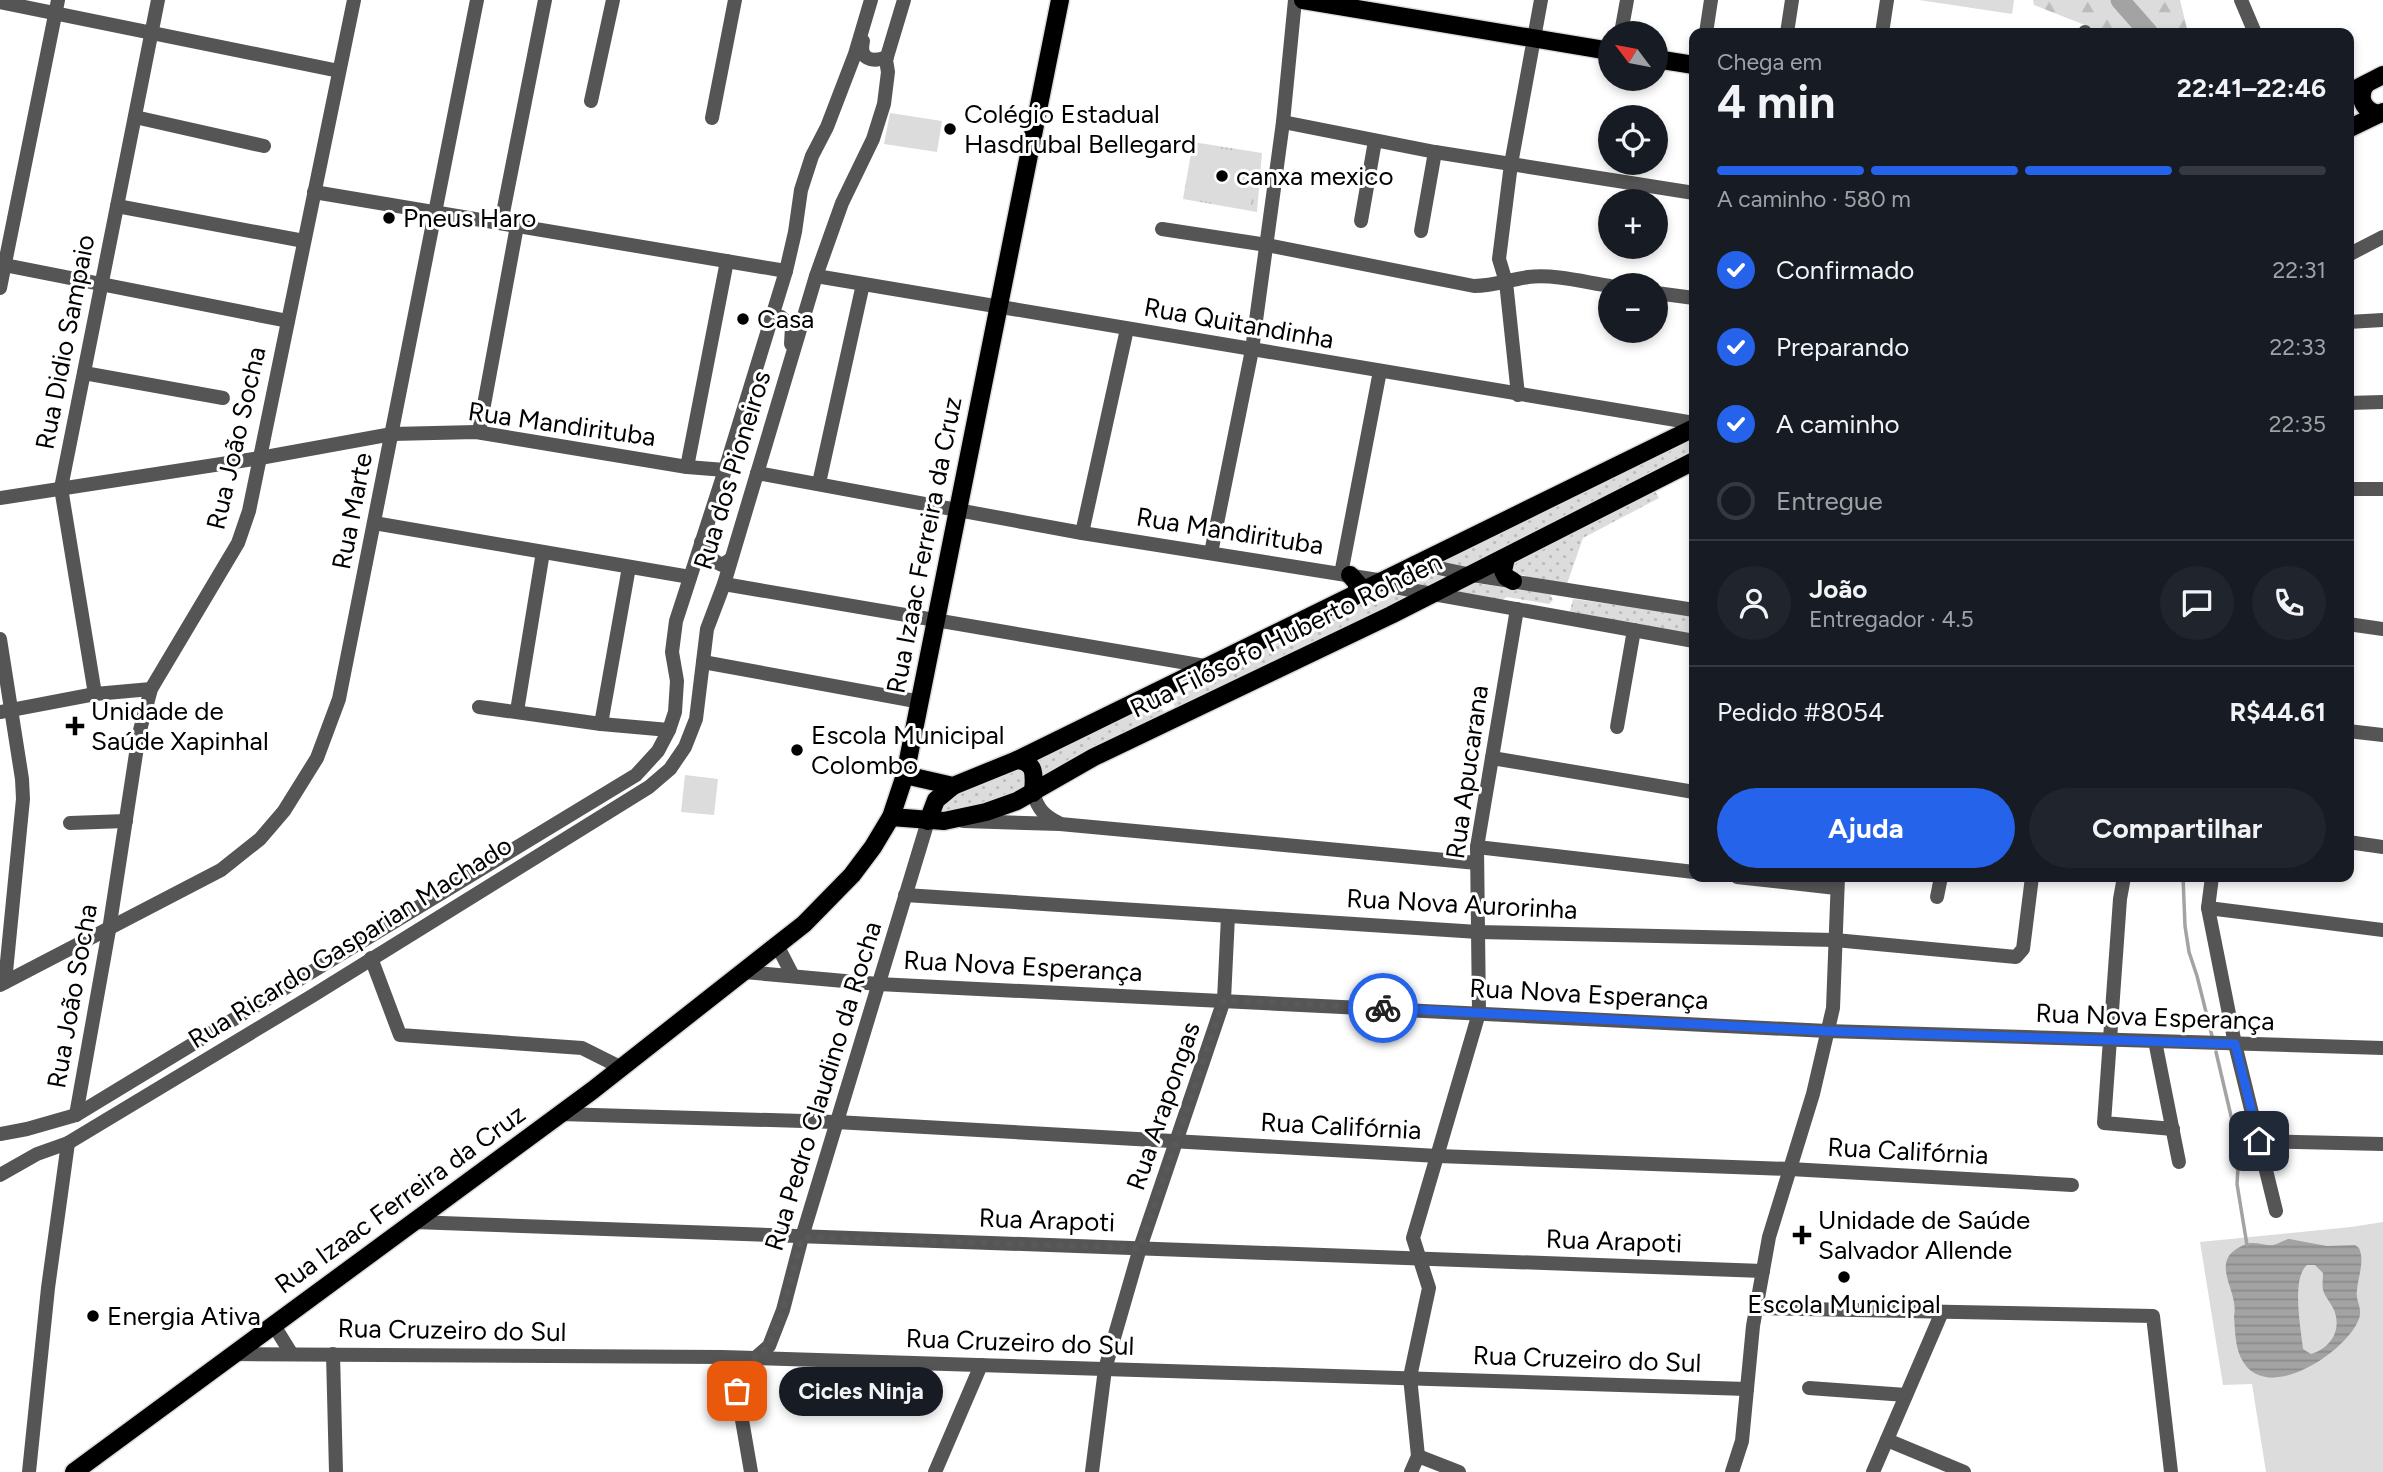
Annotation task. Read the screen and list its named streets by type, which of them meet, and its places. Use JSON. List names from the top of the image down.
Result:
{
  "streets": {
    "main road": ["Rua Izaac Ferreira da Cruz", "Rua Filósofo Huberto Rohden"],
    "street": [
      "Rua Quitandinha",
      "Rua Didio Sampaio",
      "Rua Mandirituba",
      "Rua João Socha",
      "Rua dos Pioneiros",
      "Rua Marte",
      "Rua Apucarana",
      "Rua Nova Aurorinha",
      "Rua Ricardo Gasparian Machado",
      "Rua Nova Esperança",
      "Rua Pedro Claudino da Rocha",
      "Rua Arapongas",
      "Rua Califórnia",
      "Rua Arapoti",
      "Rua Cruzeiro do Sul"
    ]
  },
  "crossings": [
    ["Rua Quitandinha", "Rua dos Pioneiros"],
    ["Rua Quitandinha", "Rua Izaac Ferreira da Cruz"],
    ["Rua Didio Sampaio", "Rua Mandirituba"],
    ["Rua Mandirituba", "Rua João Socha"],
    ["Rua Mandirituba", "Rua dos Pioneiros"],
    ["Rua Mandirituba", "Rua Marte"],
    ["Rua Mandirituba", "Rua Izaac Ferreira da Cruz"],
    ["Rua Mandirituba", "Rua Filósofo Huberto Rohden"],
    ["Rua Mandirituba", "Rua Apucarana"],
    ["Rua João Socha", "Rua Marte"],
    ["Rua João Socha", "Rua Ricardo Gasparian Machado"],
    ["Rua dos Pioneiros", "Rua Ricardo Gasparian Machado"],
    ["Rua Izaac Ferreira da Cruz", "Rua Filósofo Huberto Rohden"],
    ["Rua Izaac Ferreira da Cruz", "Rua Nova Esperança"],
    ["Rua Izaac Ferreira da Cruz", "Rua Califórnia"],
    ["Rua Izaac Ferreira da Cruz", "Rua Arapoti"],
    ["Rua Izaac Ferreira da Cruz", "Rua Cruzeiro do Sul"],
    ["Rua Filósofo Huberto Rohden", "Rua Pedro Claudino da Rocha"],
    ["Rua Apucarana", "Rua Nova Aurorinha"],
    ["Rua Apucarana", "Rua Nova Esperança"],
    ["Rua Apucarana", "Rua Califórnia"],
    ["Rua Apucarana", "Rua Arapoti"],
    ["Rua Apucarana", "Rua Cruzeiro do Sul"],
    ["Rua Nova Aurorinha", "Rua Pedro Claudino da Rocha"],
    ["Rua Nova Aurorinha", "Rua Arapongas"],
    ["Rua Nova Esperança", "Rua Pedro Claudino da Rocha"],
    ["Rua Nova Esperança", "Rua Arapongas"],
    ["Rua Pedro Claudino da Rocha", "Rua Califórnia"],
    ["Rua Pedro Claudino da Rocha", "Rua Arapoti"],
    ["Rua Pedro Claudino da Rocha", "Rua Cruzeiro do Sul"],
    ["Rua Arapongas", "Rua Califórnia"],
    ["Rua Arapongas", "Rua Arapoti"],
    ["Rua Arapongas", "Rua Cruzeiro do Sul"]
  ],
  "places": {
    "other": [
      "Colégio Estadual Hasdrubal Bellegard",
      "canxa mexico",
      "Pneus Haro",
      "Casa",
      "Escola Municipal Colombo",
      "Escola Municipal",
      "Energia Ativa",
      "Cicles Ninja"
    ],
    "health": ["Unidade de Saúde Xapinhal", "Unidade de Saúde Salvador Allende"]
  },
  "north": "top left",
  "page": {
    "map_buttons": ["+", "−"],
    "heading": ["4 min", "Chega em", "22:41–22:46"],
    "panel": [
      "João",
      "Entregador · 4.5",
      "Pedido #8054",
      "R$44.61"
    ],
    "bar": "A caminho · 580 m",
    "list": [
      ["Confirmado", "22:31"],
      ["Preparando", "22:33"],
      ["A caminho", "22:35"],
      "Entregue"
    ],
    "buttons": ["Ajuda", "Compartilhar"],
    "bubble": "Cicles Ninja"
  }
}
